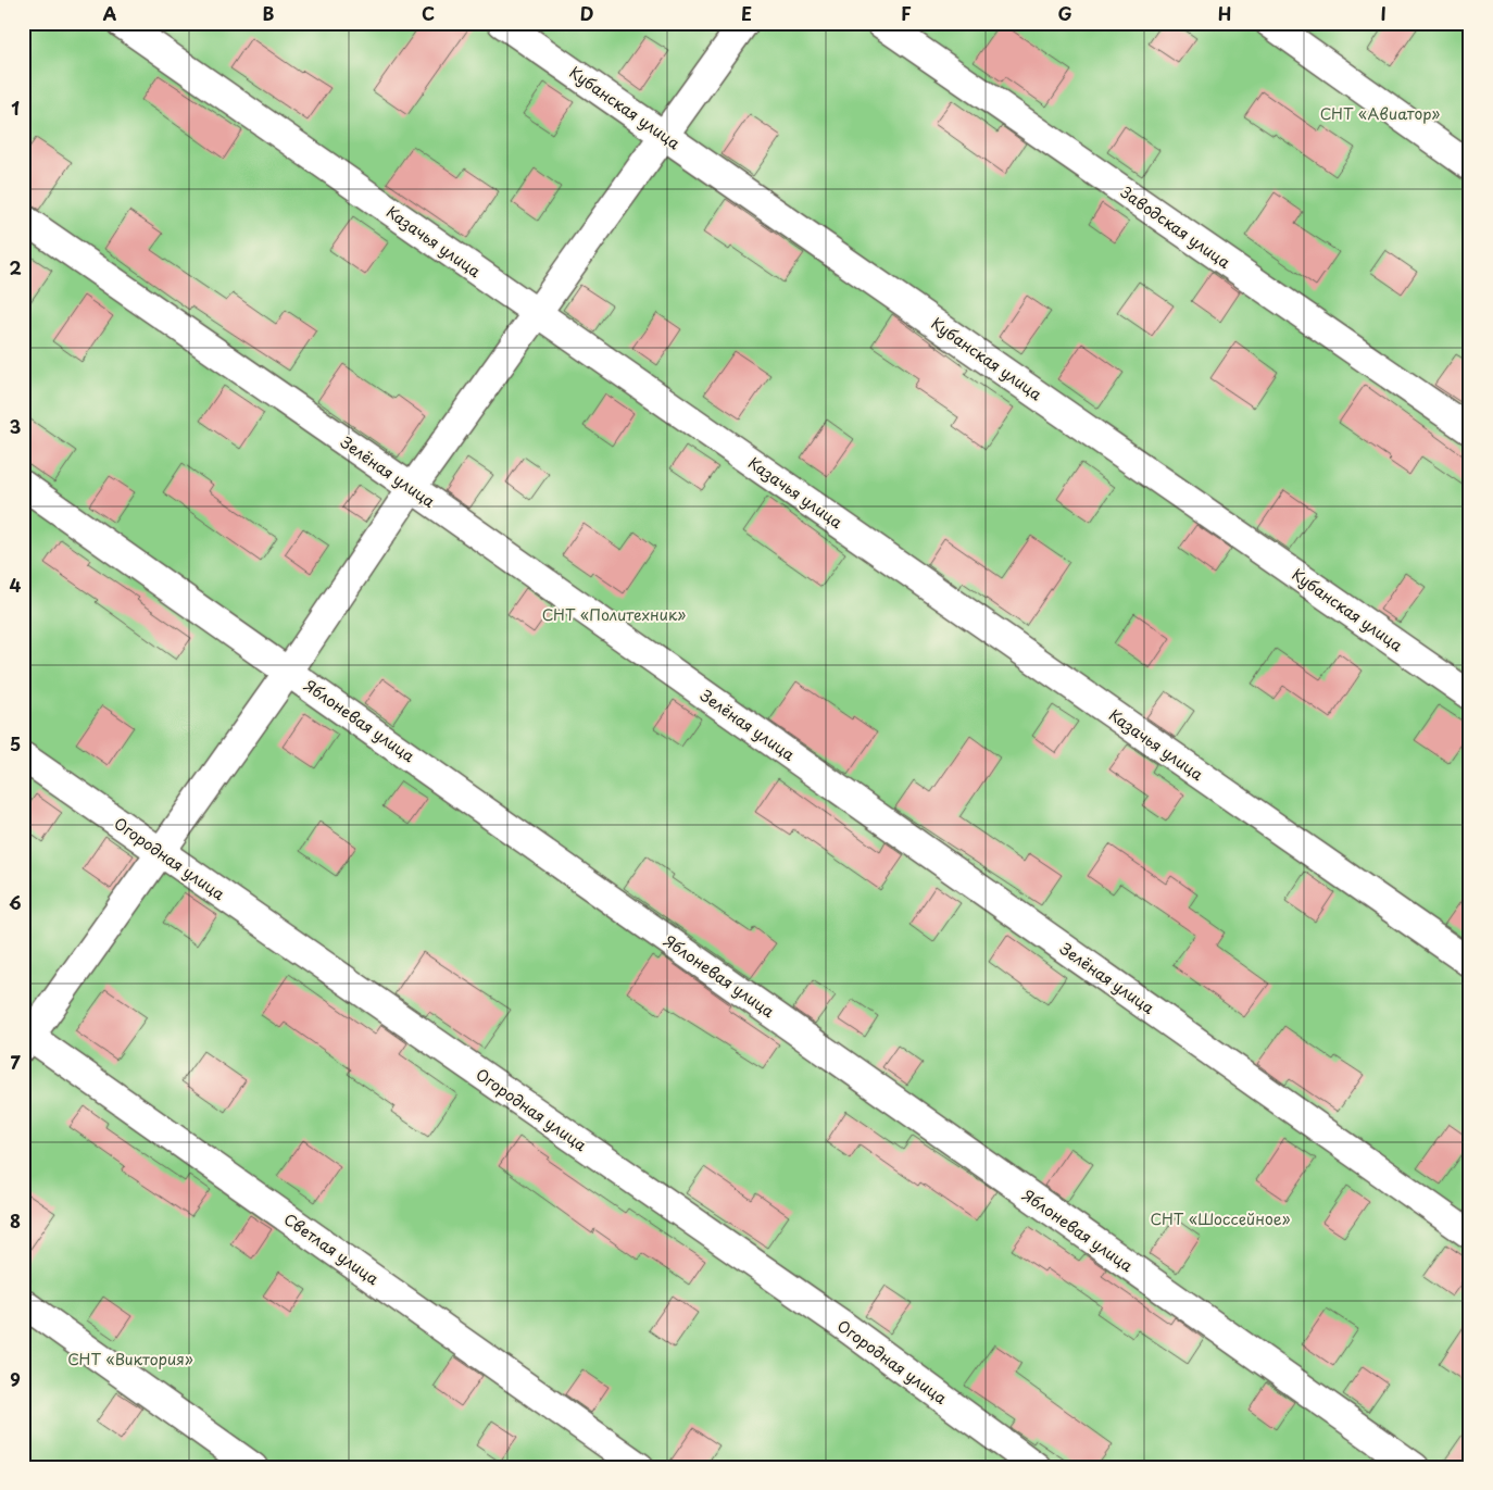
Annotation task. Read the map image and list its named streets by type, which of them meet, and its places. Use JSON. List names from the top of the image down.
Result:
{
  "streets": {
    "street": [
      "Кубанская улица",
      "Заводская улица",
      "Казачья улица",
      "Зелёная улица",
      "Яблоневая улица",
      "Огородная улица",
      "Светлая улица"
    ]
  },
  "parks": [
    "СНТ «Авиатор»",
    "СНТ «Политехник»",
    "СНТ «Шоссейное»",
    "СНТ «Виктория»"
  ],
  "grid": {
    "columns": [
      "A",
      "B",
      "C",
      "D",
      "E",
      "F",
      "G",
      "H",
      "I"
    ],
    "rows": [
      "1",
      "2",
      "3",
      "4",
      "5",
      "6",
      "7",
      "8",
      "9"
    ]
  }
}
